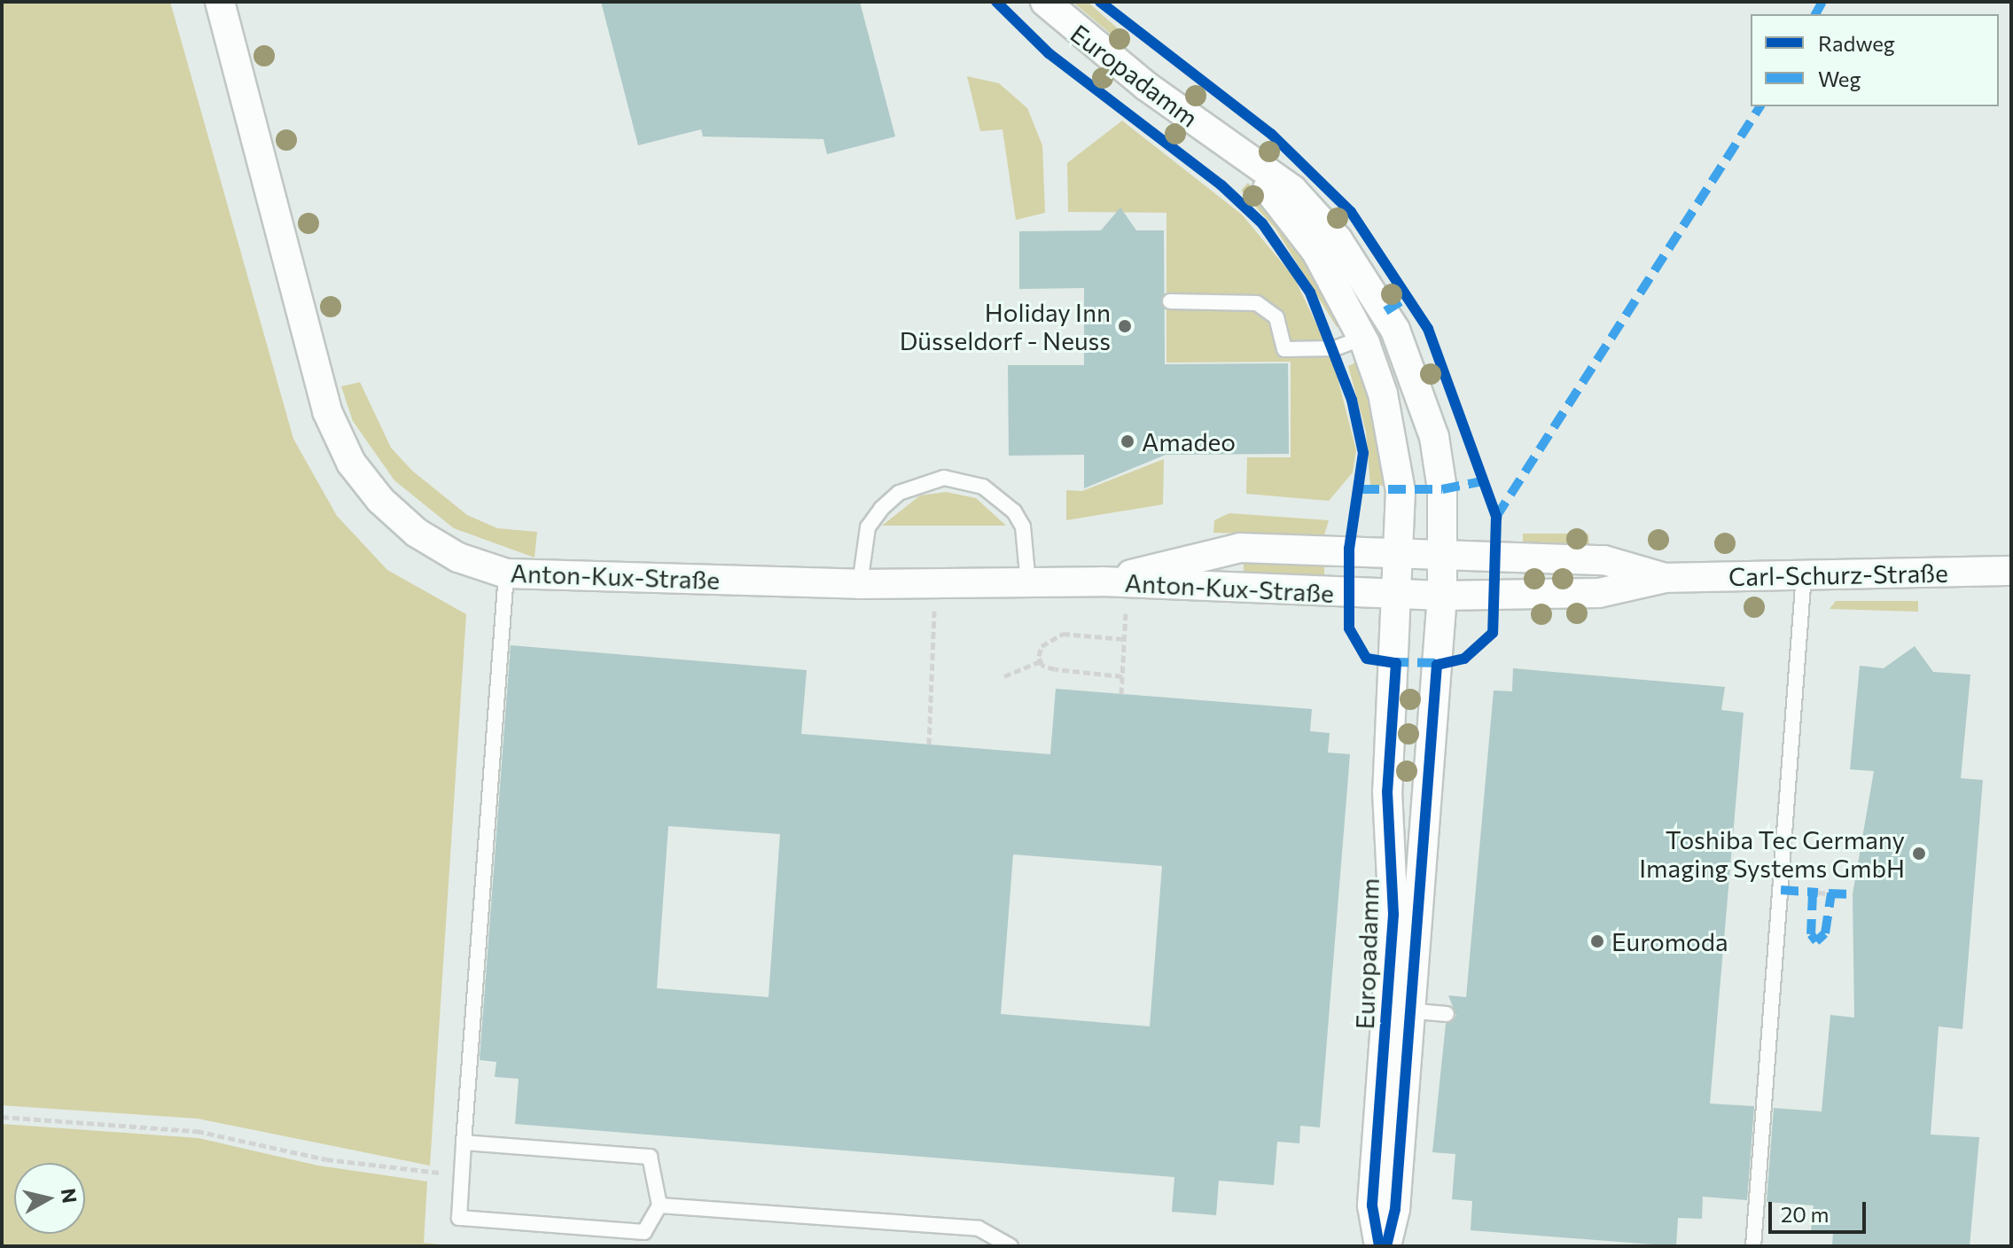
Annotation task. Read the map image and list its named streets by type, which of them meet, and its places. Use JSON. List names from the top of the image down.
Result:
{
  "streets": {
    "street": ["Europadamm", "Carl-Schurz-Straße", "Anton-Kux-Straße"]
  },
  "crossings": [
    ["Europadamm", "Carl-Schurz-Straße"],
    ["Europadamm", "Anton-Kux-Straße"],
    ["Carl-Schurz-Straße", "Anton-Kux-Straße"]
  ],
  "places": [
    "Holiday Inn Düsseldorf - Neuss",
    "Amadeo",
    "Toshiba Tec Germany Imaging Systems GmbH",
    "Euromoda"
  ],
  "legend": ["Radweg", "Weg"],
  "scale_bar": "20 m",
  "north": "right"
}
